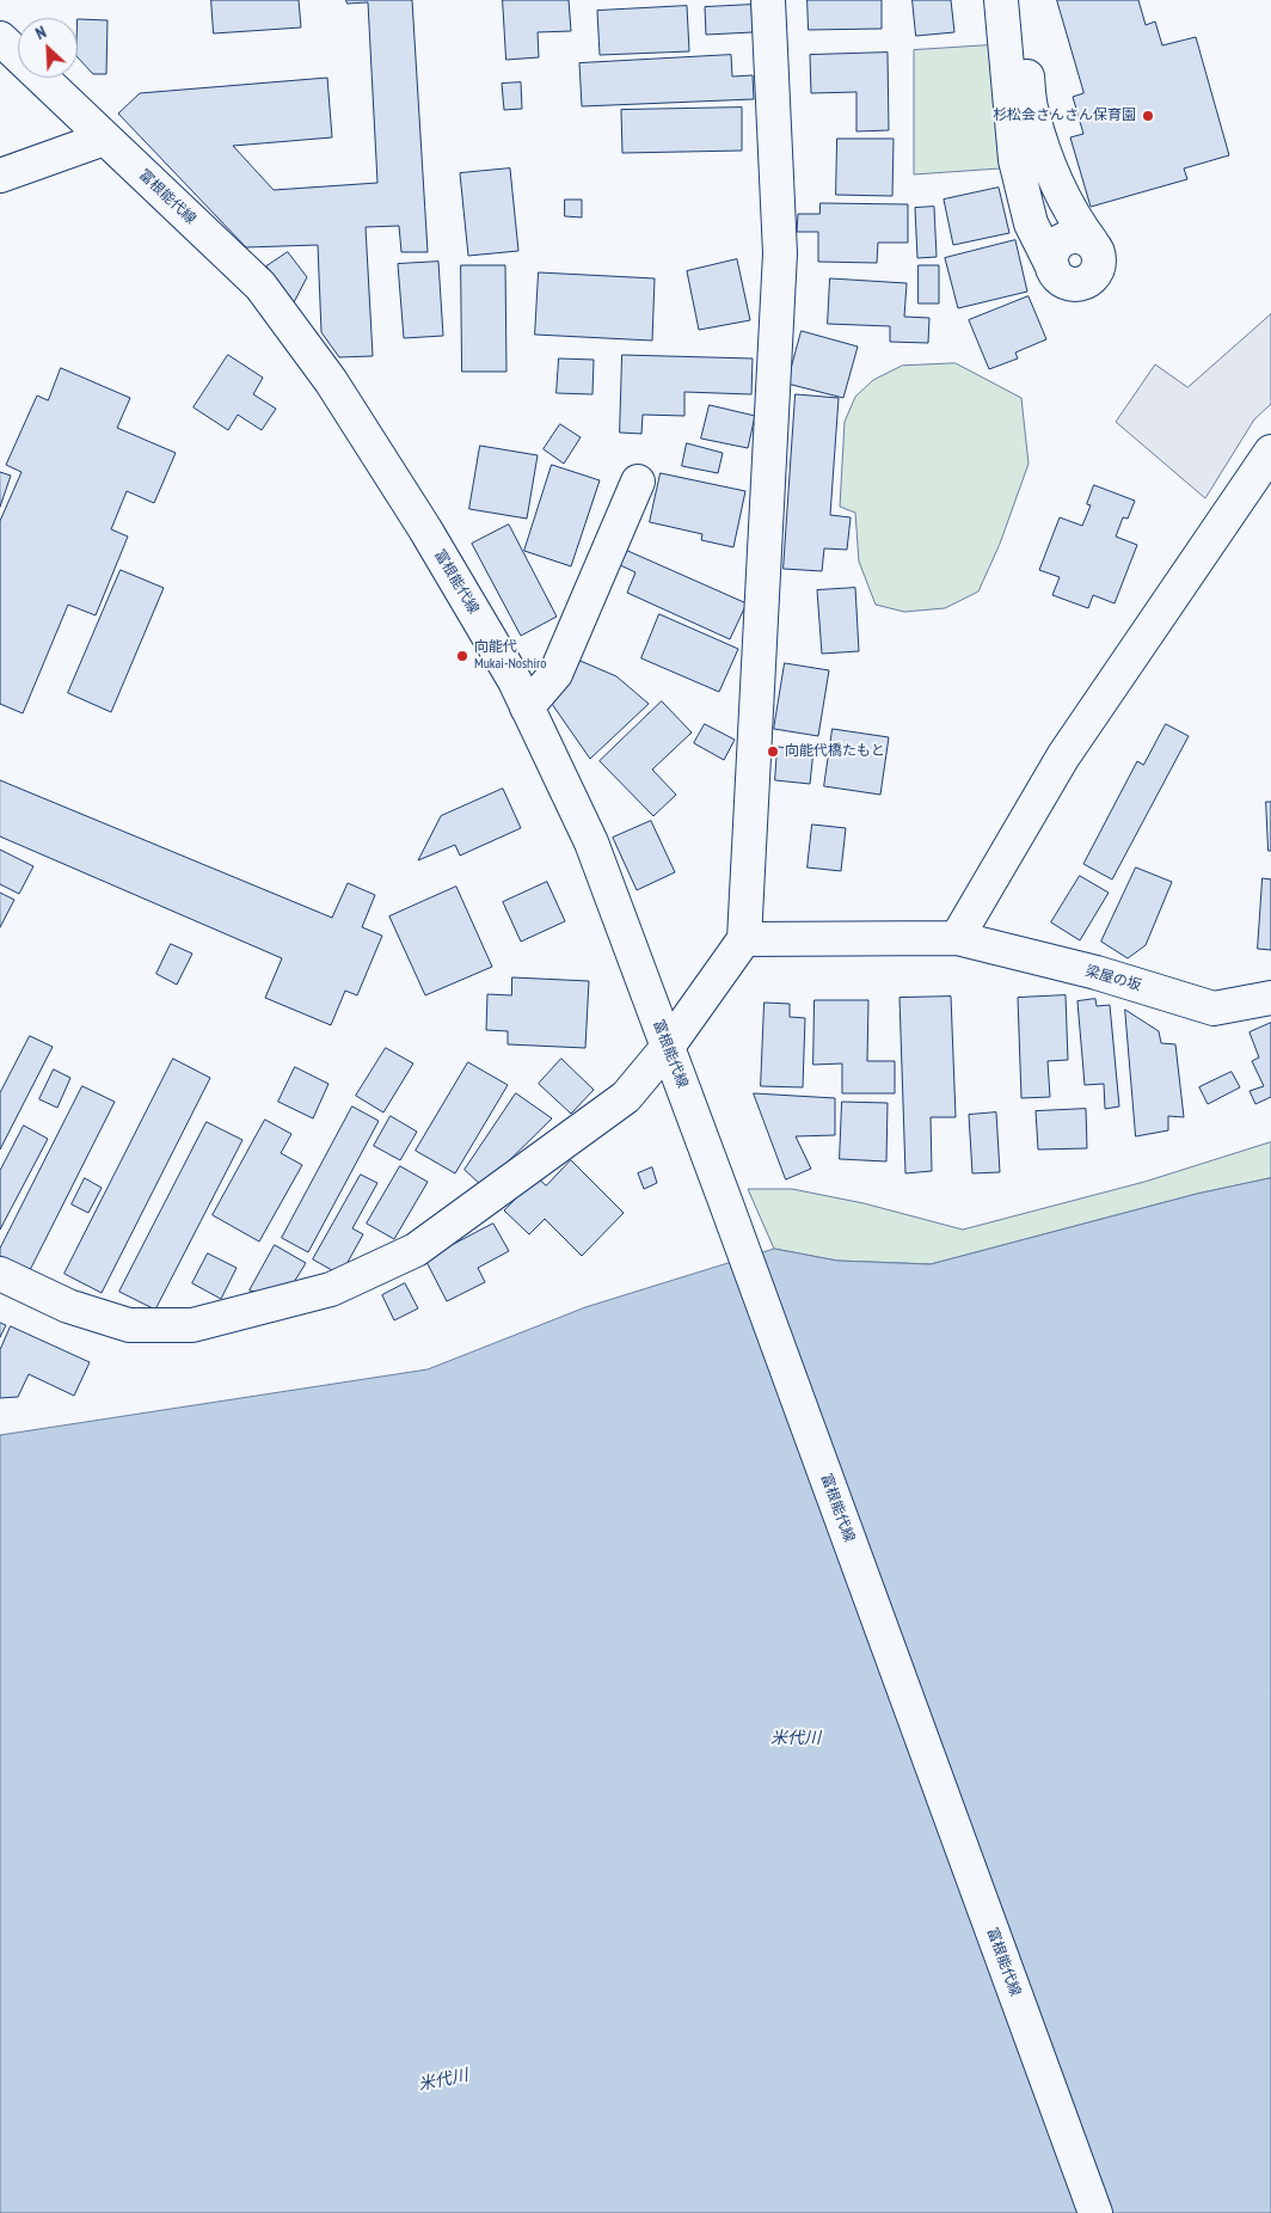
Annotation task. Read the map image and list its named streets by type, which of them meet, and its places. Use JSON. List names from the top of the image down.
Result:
{
  "streets": {
    "street": ["富根能代線", "梁屋の坂"]
  },
  "water": ["米代川"],
  "places": ["杉松会さんさん保育園", "向能代 Mukai-Noshiro", "向能代橋たもと"],
  "north": "top left"
}
